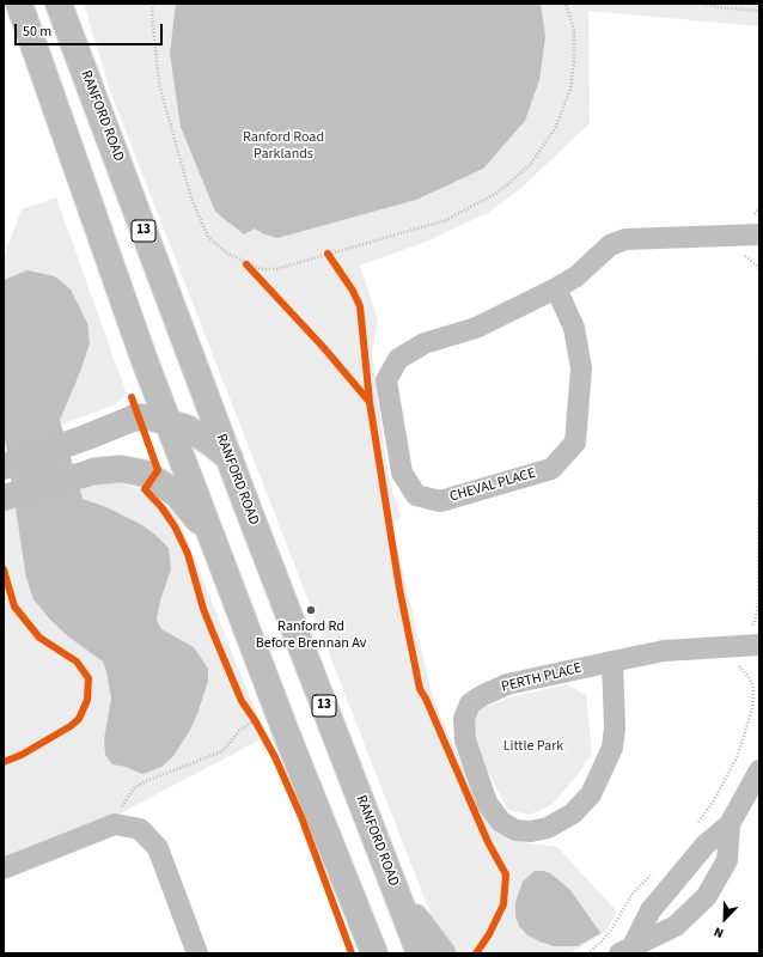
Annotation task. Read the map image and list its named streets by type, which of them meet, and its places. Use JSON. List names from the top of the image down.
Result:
{
  "streets": {
    "main road": ["RANFORD ROAD", "13"],
    "street": ["CHEVAL PLACE", "PERTH PLACE"]
  },
  "parks": ["Ranford Road Parklands", "Little Park"],
  "places": ["Ranford Rd Before Brennan Av"],
  "scale_bar": "50 m",
  "north": "bottom left"
}
